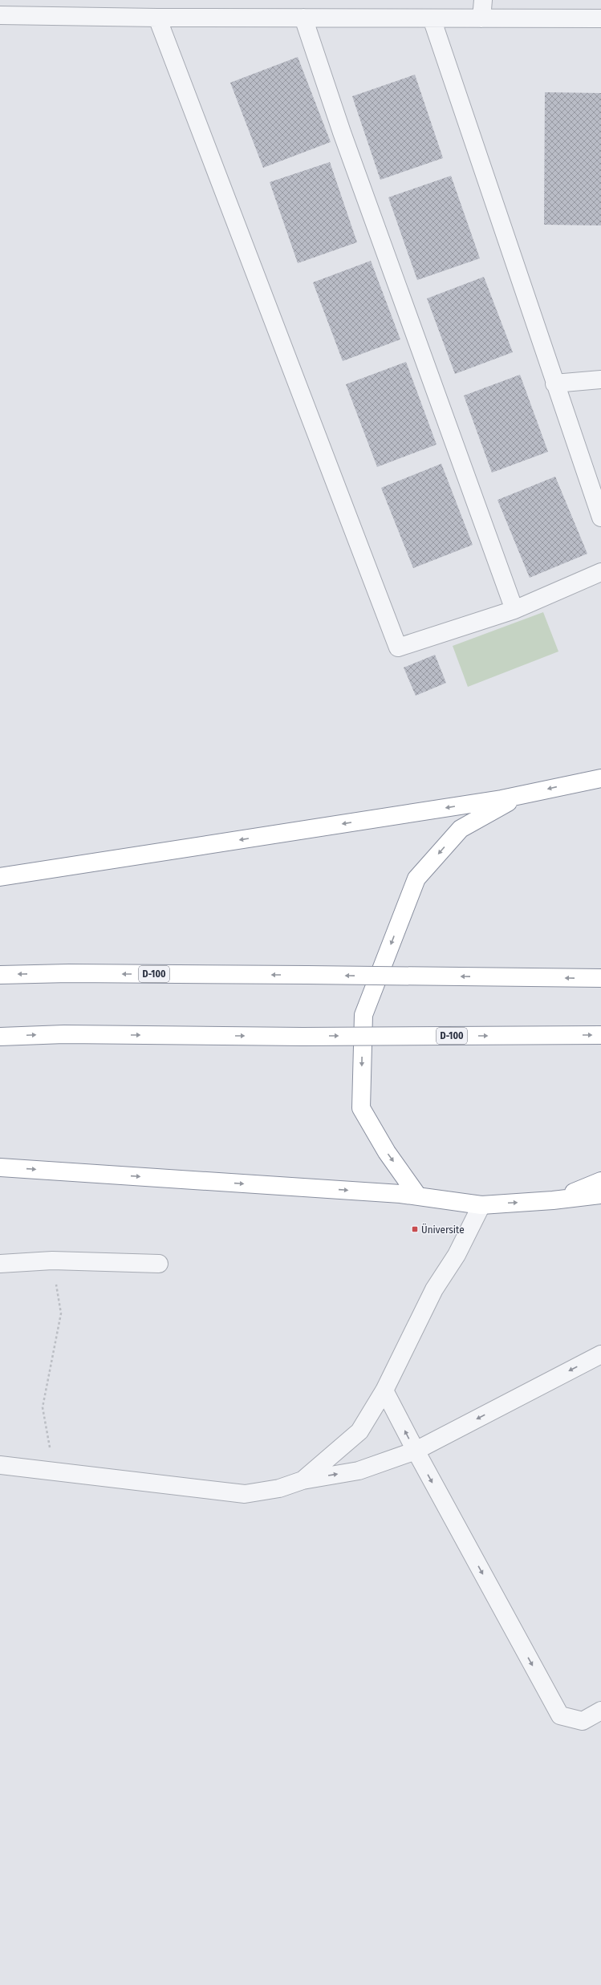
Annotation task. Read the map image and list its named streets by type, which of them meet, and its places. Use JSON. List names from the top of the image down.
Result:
{
  "streets": {
    "highway": ["D-100"]
  },
  "places": {
    "transit": ["Üniversite"]
  }
}
